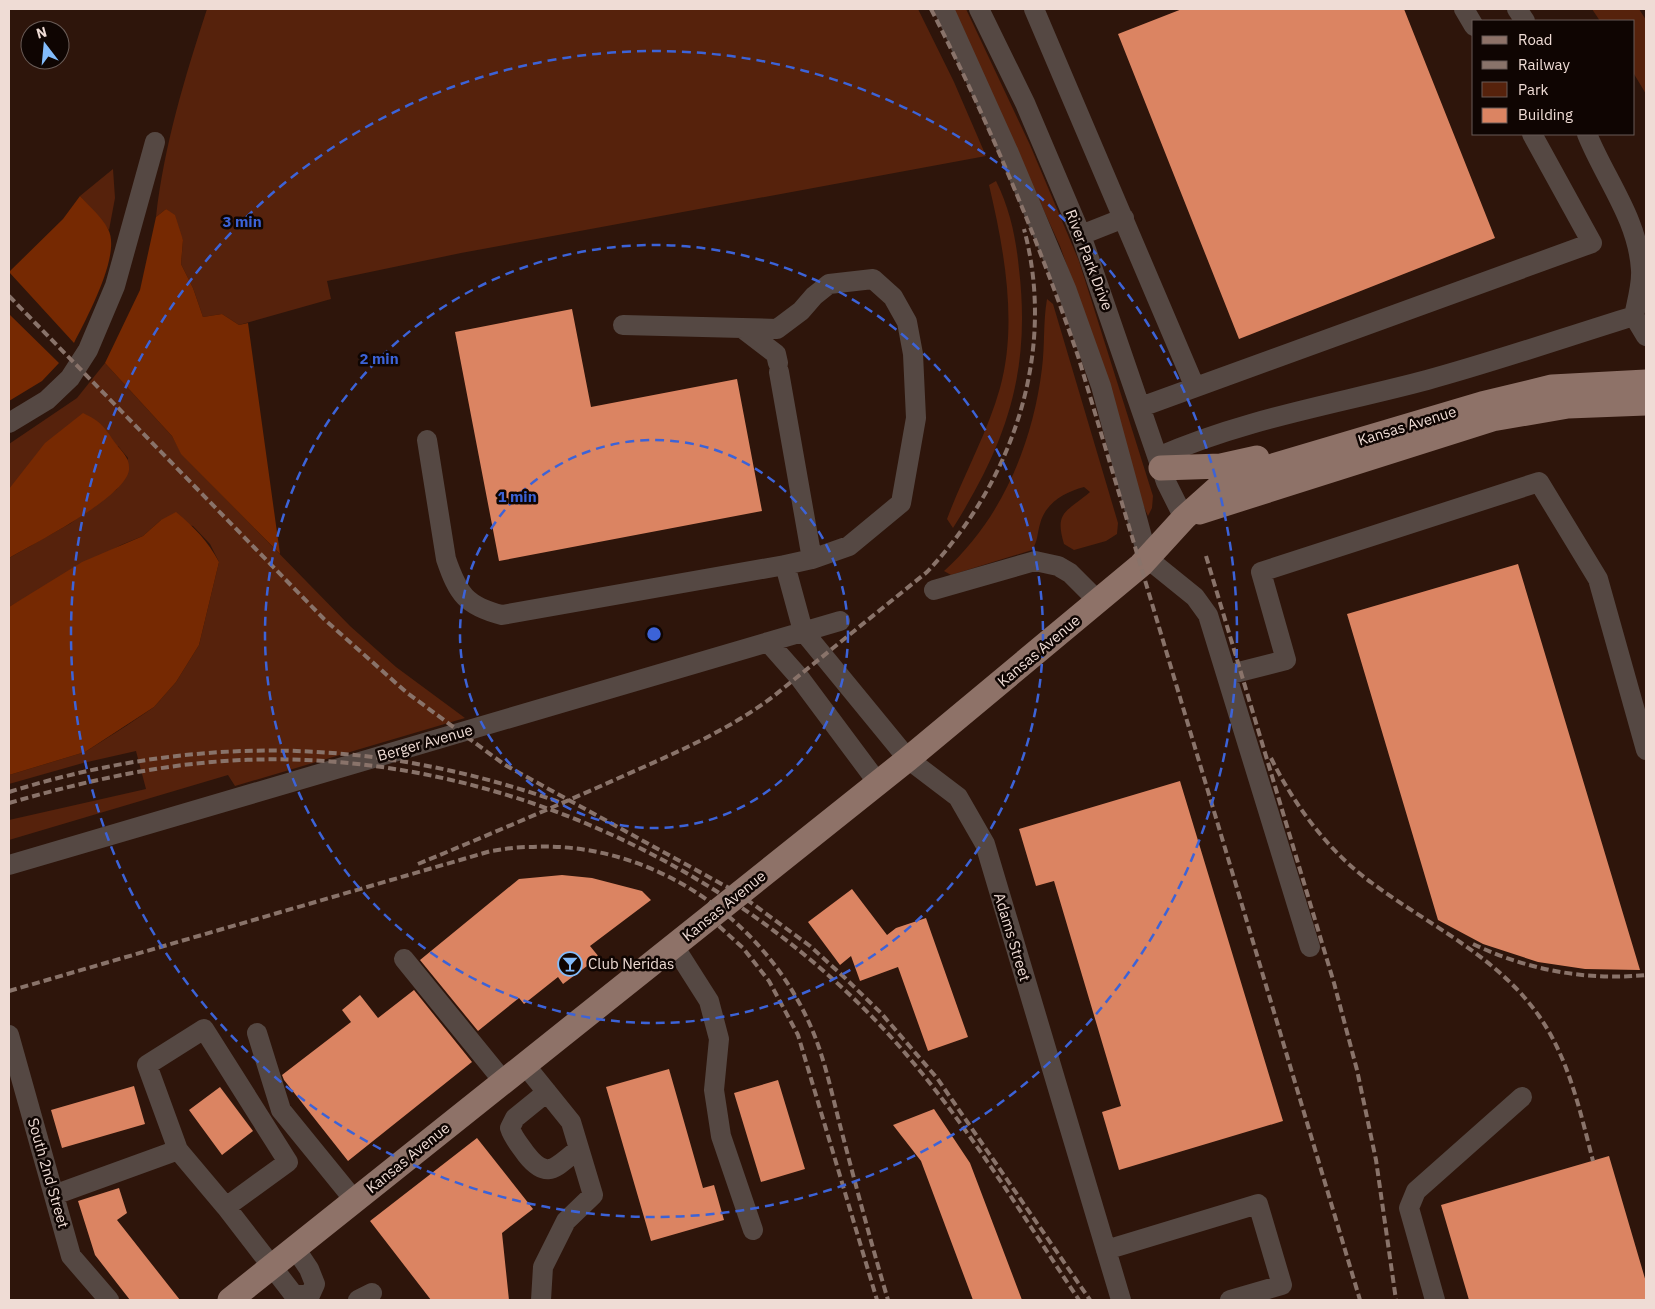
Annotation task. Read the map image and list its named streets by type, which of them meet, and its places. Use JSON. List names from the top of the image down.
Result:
{
  "streets": {
    "main road": ["Kansas Avenue"],
    "street": [
      "River Park Drive",
      "Berger Avenue",
      "Adams Street",
      "South 2nd Street"
    ]
  },
  "crossings": [
    ["River Park Drive", "Kansas Avenue"],
    ["Kansas Avenue", "Adams Street"],
    ["Berger Avenue", "Adams Street"]
  ],
  "places": {
    "bar": ["Club Neridas"]
  },
  "legend": [
    "Road",
    "Railway",
    "Park",
    "Building"
  ],
  "north": "top",
  "rings": ["3 min", "2 min", "1 min"]
}
